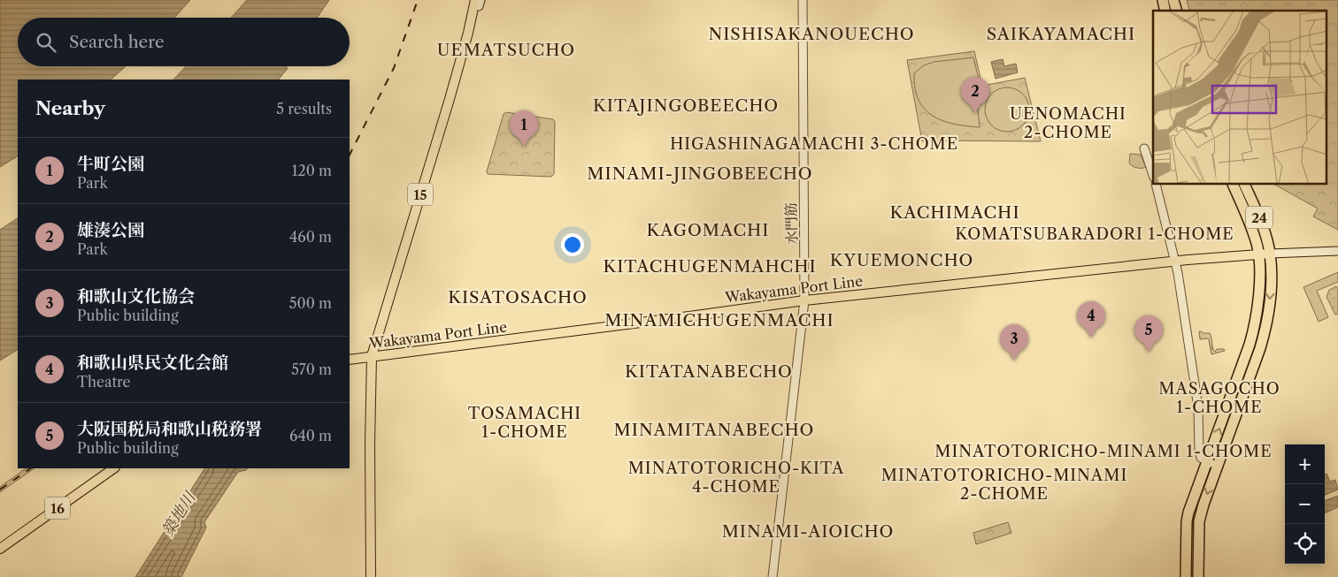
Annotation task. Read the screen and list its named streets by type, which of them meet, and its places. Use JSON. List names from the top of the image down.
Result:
{
  "streets": {
    "highway": ["24"],
    "main road": ["15", "Wakayama Port Line", "16"],
    "street": ["水門筋"]
  },
  "crossings": [
    ["15", "Wakayama Port Line"],
    ["24", "Wakayama Port Line"],
    ["水門筋", "Wakayama Port Line"]
  ],
  "districts": [
    "NISHISAKANOUECHO",
    "SAIKAYAMACHI",
    "UEMATSUCHO",
    "KITAJINGOBEECHO",
    "UENOMACHI 2-CHOME",
    "HIGASHINAGAMACHI 3-CHOME",
    "MINAMI-JINGOBEECHO",
    "KACHIMACHI",
    "KAGOMACHI",
    "KOMATSUBARADORI 1-CHOME",
    "KYUEMONCHO",
    "KITACHUGENMAHCHI",
    "KISATOSACHO",
    "MINAMICHUGENMACHI",
    "KITATANABECHO",
    "MASAGOCHO 1-CHOME",
    "TOSAMACHI 1-CHOME",
    "MINAMITANABECHO",
    "MINATOTORICHO-MINAMI 1-CHOME",
    "MINATOTORICHO-KITA 4-CHOME",
    "MINATOTORICHO-MINAMI 2-CHOME",
    "MINAMI-AIOICHO"
  ],
  "water": ["築地川"],
  "page": {
    "search": "Search here",
    "pins": [
      "2",
      "1",
      "4",
      "5",
      "3"
    ],
    "heading": ["Nearby", "5 results"],
    "list": [
      {
        "mark": "1",
        "name": "牛町公園",
        "note": "Park",
        "value": "120 m"
      },
      {
        "mark": "2",
        "name": "雄湊公園",
        "note": "Park",
        "value": "460 m"
      },
      {
        "mark": "3",
        "name": "和歌山文化協会",
        "note": "Public building",
        "value": "500 m"
      },
      {
        "mark": "4",
        "name": "和歌山県民文化会館",
        "note": "Theatre",
        "value": "570 m"
      },
      {
        "mark": "5",
        "name": "大阪国税局和歌山税務署",
        "note": "Public building",
        "value": "640 m"
      }
    ],
    "map_buttons": ["+", "−"]
  }
}
